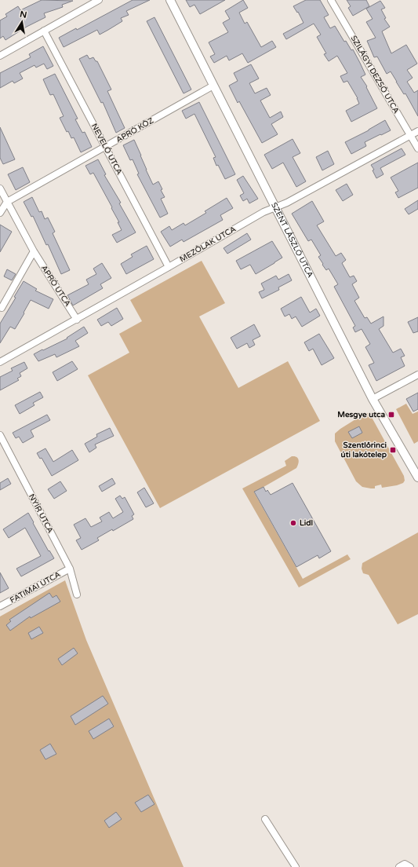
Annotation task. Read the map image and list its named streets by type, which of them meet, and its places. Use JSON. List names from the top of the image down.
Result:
{
  "streets": {
    "street": [
      "SZILÁGYI DEZSŐ UTCA",
      "APRÓ KÖZ",
      "NEVELŐ UTCA",
      "SZENT LÁSZLÓ UTCA",
      "MEZŐLAK UTCA",
      "APRÓ UTCA",
      "NYÍR UTCA",
      "FATIMAI UTCA"
    ]
  },
  "crossings": [
    ["SZILÁGYI DEZSŐ UTCA", "MEZŐLAK UTCA"],
    ["APRÓ KÖZ", "NEVELŐ UTCA"],
    ["APRÓ KÖZ", "SZENT LÁSZLÓ UTCA"],
    ["APRÓ KÖZ", "APRÓ UTCA"],
    ["NEVELŐ UTCA", "MEZŐLAK UTCA"],
    ["SZENT LÁSZLÓ UTCA", "MEZŐLAK UTCA"],
    ["MEZŐLAK UTCA", "APRÓ UTCA"],
    ["NYÍR UTCA", "FATIMAI UTCA"]
  ],
  "places": {
    "transit": ["Mesgye utca", "Szentlőrinci úti lakótelep"],
    "other": ["Lidl"]
  },
  "north": "top"
}
